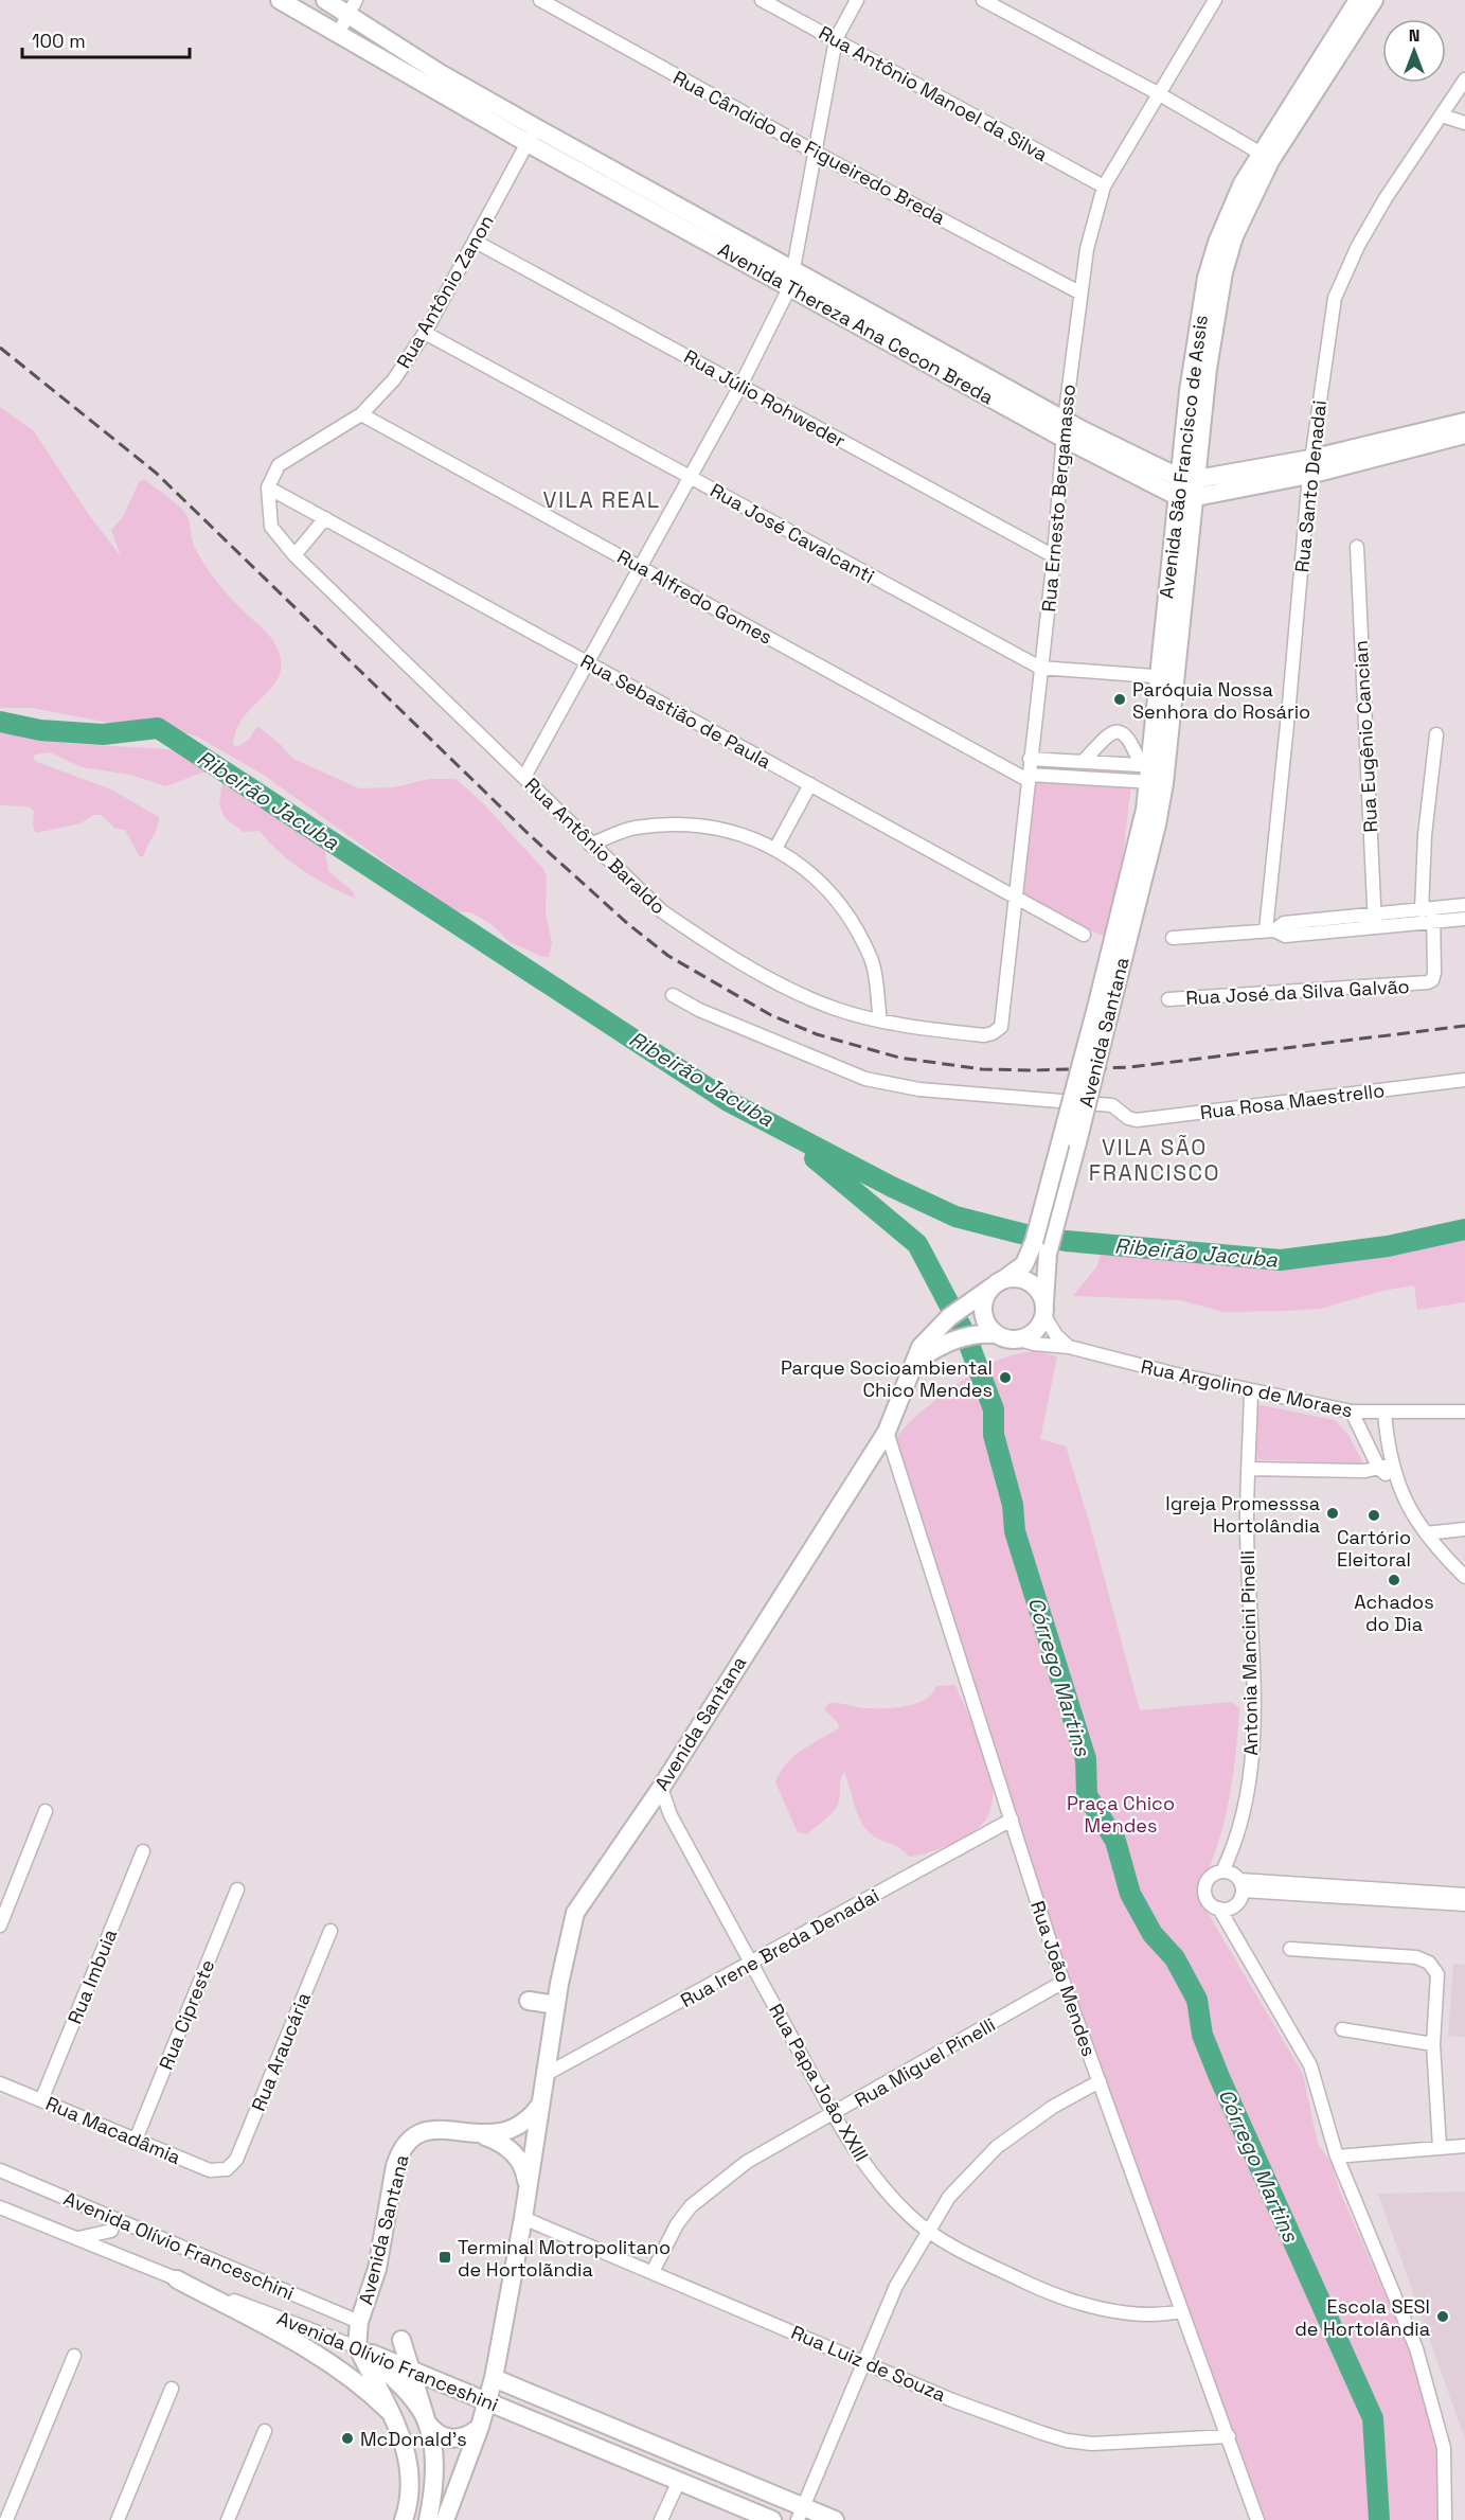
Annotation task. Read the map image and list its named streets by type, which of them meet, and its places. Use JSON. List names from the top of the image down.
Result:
{
  "streets": {
    "main road": [
      "Avenida Thereza Ana Cecon Breda",
      "Avenida São Francisco de Assis",
      "Avenida Santana",
      "Avenida Olívio Franceshini"
    ],
    "street": [
      "Rua Antônio Manoel da Silva",
      "Rua Cândido de Figueiredo Breda",
      "Rua Antônio Zanon",
      "Rua Júlio Rohweder",
      "Rua Santo Denadai",
      "Rua Ernesto Bergamasso",
      "Rua José Cavalcanti",
      "Rua Alfredo Gomes",
      "Rua Sebastião de Paula",
      "Rua Eugênio Cancian",
      "Rua Antônio Baraldo",
      "Rua José da Silva Galvão",
      "Rua Rosa Maestrello",
      "Rua Argolino de Moraes",
      "Antonia Mancini Pinelli",
      "Rua Irene Breda Denadai",
      "Rua Imbuia",
      "Rua João Mendes",
      "Rua Cipreste",
      "Rua Araucária",
      "Rua Miguel Pinelli",
      "Rua Papa João XXIII",
      "Rua Macadâmia",
      "Avenida Olívio Franceschini",
      "Rua Luiz de Souza"
    ]
  },
  "crossings": [
    ["Rua Antônio Manoel da Silva", "Rua Ernesto Bergamasso"],
    ["Rua Cândido de Figueiredo Breda", "Rua Ernesto Bergamasso"],
    ["Rua Antônio Zanon", "Avenida Thereza Ana Cecon Breda"],
    ["Rua Antônio Zanon", "Rua Júlio Rohweder"],
    ["Rua Antônio Zanon", "Rua José Cavalcanti"],
    ["Rua Antônio Zanon", "Rua Alfredo Gomes"],
    ["Rua Antônio Zanon", "Rua Sebastião de Paula"],
    ["Rua Antônio Zanon", "Rua Antônio Baraldo"],
    ["Avenida Thereza Ana Cecon Breda", "Avenida São Francisco de Assis"],
    ["Avenida Thereza Ana Cecon Breda", "Rua Ernesto Bergamasso"],
    ["Rua Júlio Rohweder", "Rua Ernesto Bergamasso"],
    ["Avenida São Francisco de Assis", "Rua José Cavalcanti"],
    ["Avenida São Francisco de Assis", "Avenida Santana"],
    ["Rua Ernesto Bergamasso", "Rua José Cavalcanti"],
    ["Rua Ernesto Bergamasso", "Rua Alfredo Gomes"],
    ["Rua Ernesto Bergamasso", "Rua Sebastião de Paula"],
    ["Rua Ernesto Bergamasso", "Rua Antônio Baraldo"],
    ["Rua Sebastião de Paula", "Rua Antônio Baraldo"],
    ["Avenida Santana", "Rua Argolino de Moraes"],
    ["Avenida Santana", "Rua Irene Breda Denadai"],
    ["Avenida Santana", "Rua João Mendes"],
    ["Avenida Santana", "Rua Papa João XXIII"],
    ["Avenida Santana", "Avenida Olívio Franceschini"],
    ["Avenida Santana", "Avenida Olívio Franceshini"],
    ["Avenida Santana", "Rua Luiz de Souza"],
    ["Rua Argolino de Moraes", "Antonia Mancini Pinelli"],
    ["Rua Irene Breda Denadai", "Rua João Mendes"],
    ["Rua Irene Breda Denadai", "Rua Papa João XXIII"],
    ["Rua Imbuia", "Rua Macadâmia"],
    ["Rua João Mendes", "Rua Miguel Pinelli"],
    ["Rua João Mendes", "Rua Papa João XXIII"],
    ["Rua João Mendes", "Rua Luiz de Souza"],
    ["Rua Cipreste", "Rua Macadâmia"],
    ["Rua Araucária", "Rua Macadâmia"],
    ["Rua Miguel Pinelli", "Rua Papa João XXIII"],
    ["Rua Miguel Pinelli", "Rua Luiz de Souza"]
  ],
  "districts": ["VILA REAL", "VILA SÃO FRANCISCO"],
  "water": ["Ribeirão Jacuba", "Córrego Martins"],
  "parks": ["Praça Chico Mendes"],
  "places": {
    "other": [
      "Paróquia Nossa Senhora do Rosário",
      "Parque Socioambiental Chico Mendes",
      "Igreja Promesssa Hortolândia",
      "Cartório Eleitoral",
      "Achados do Dia",
      "Escola SESI de Hortolândia",
      "McDonald's"
    ],
    "transit": ["Terminal Motropolitano de Hortolãndia"]
  },
  "scale_bar": "100 m",
  "north": "top"
}
